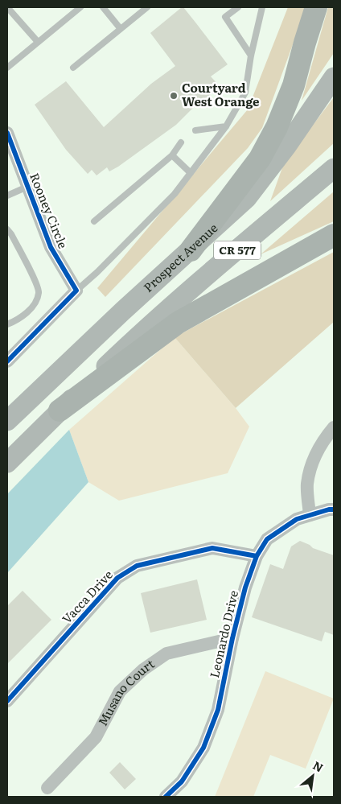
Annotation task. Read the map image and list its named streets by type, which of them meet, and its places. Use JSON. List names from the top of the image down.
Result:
{
  "streets": {
    "main road": ["CR 577", "Prospect Avenue"],
    "street": [
      "Rooney Circle",
      "Vacca Drive",
      "Leonardo Drive",
      "Musano Court"
    ]
  },
  "crossings": [
    ["Vacca Drive", "Leonardo Drive"],
    ["Leonardo Drive", "Musano Court"]
  ],
  "places": ["Courtyard West Orange"],
  "north": "top right"
}
